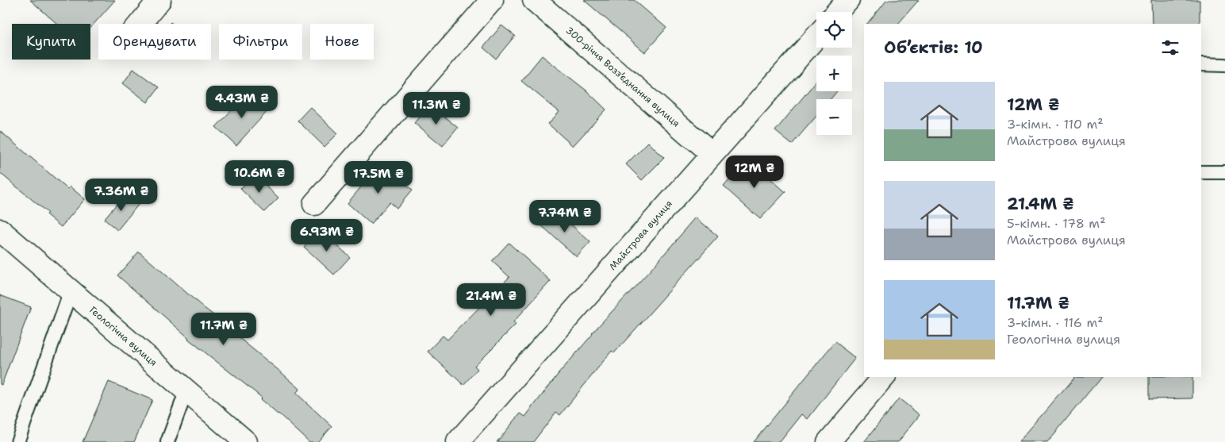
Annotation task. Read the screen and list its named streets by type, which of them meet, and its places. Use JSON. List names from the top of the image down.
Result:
{
  "streets": {
    "street": ["300-річчя Возз’єднання вулиця", "Майстрова вулиця", "Геологічна вулиця"]
  },
  "crossings": [
    ["300-річчя Возз’єднання вулиця", "Майстрова вулиця"]
  ],
  "page": {
    "map_buttons": ["+", "−"],
    "chip": [
      "Купити",
      "Орендувати",
      "Фільтри",
      "Нове"
    ],
    "heading": "Об’єктів: 10",
    "list": [
      {
        "name": "12M ₴",
        "note": "3-кімн. · 110 m² · Майстрова вулиця"
      },
      {
        "name": "21.4M ₴",
        "note": "5-кімн. · 178 m² · Майстрова вулиця"
      },
      {
        "name": "11.7M ₴",
        "note": "3-кімн. · 116 m² · Геологічна вулиця"
      }
    ],
    "price": [
      "4.43M ₴",
      "11.3M ₴",
      "12M ₴",
      "10.6M ₴",
      "17.5M ₴",
      "7.36M ₴",
      "7.74M ₴",
      "6.93M ₴",
      "21.4M ₴",
      "11.7M ₴"
    ]
  }
}
